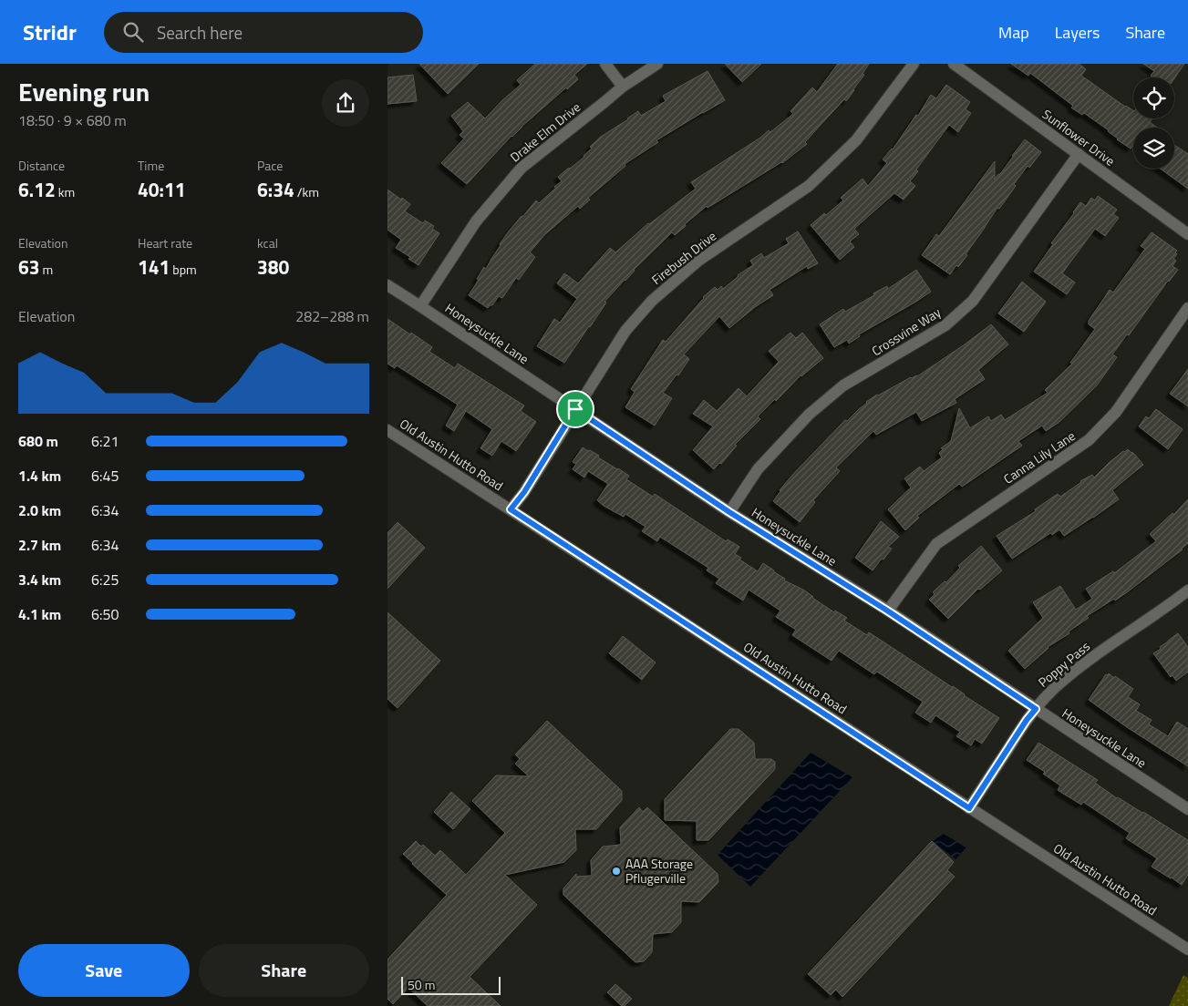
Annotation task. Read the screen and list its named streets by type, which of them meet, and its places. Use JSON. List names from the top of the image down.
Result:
{
  "streets": {
    "street": [
      "Drake Elm Drive",
      "Sunflower Drive",
      "Firebush Drive",
      "Crossvine Way",
      "Honeysuckle Lane",
      "Old Austin Hutto Road",
      "Canna Lily Lane",
      "Poppy Pass"
    ]
  },
  "crossings": [
    ["Drake Elm Drive", "Honeysuckle Lane"],
    ["Sunflower Drive", "Crossvine Way"],
    ["Firebush Drive", "Honeysuckle Lane"],
    ["Firebush Drive", "Old Austin Hutto Road"],
    ["Crossvine Way", "Honeysuckle Lane"],
    ["Honeysuckle Lane", "Canna Lily Lane"],
    ["Honeysuckle Lane", "Poppy Pass"],
    ["Old Austin Hutto Road", "Poppy Pass"]
  ],
  "places": ["AAA Storage Pflugerville"],
  "scale_bar": "50 m",
  "page": {
    "header": "Stridr",
    "search": "Search here",
    "nav": ["Map", "Layers", "Share"],
    "heading": ["Evening run", "18:50 · 9 × 680 m"],
    "stats": [
      ["Distance", "6.12 km"],
      ["Time", "40:11"],
      ["Pace", "6:34 /km"],
      ["Elevation", "63 m"],
      ["Heart rate", "141 bpm"],
      ["kcal", "380"]
    ],
    "chart": ["Elevation", "282–288 m"],
    "list": [
      {
        "name": "680 m",
        "note": "6:21"
      },
      {
        "name": "1.4 km",
        "note": "6:45"
      },
      {
        "name": "2.0 km",
        "note": "6:34"
      },
      {
        "name": "2.7 km",
        "note": "6:34"
      },
      {
        "name": "3.4 km",
        "note": "6:25"
      },
      {
        "name": "4.1 km",
        "note": "6:50"
      }
    ],
    "buttons": ["Save", "Share"],
    "scale": "50 m"
  }
}
